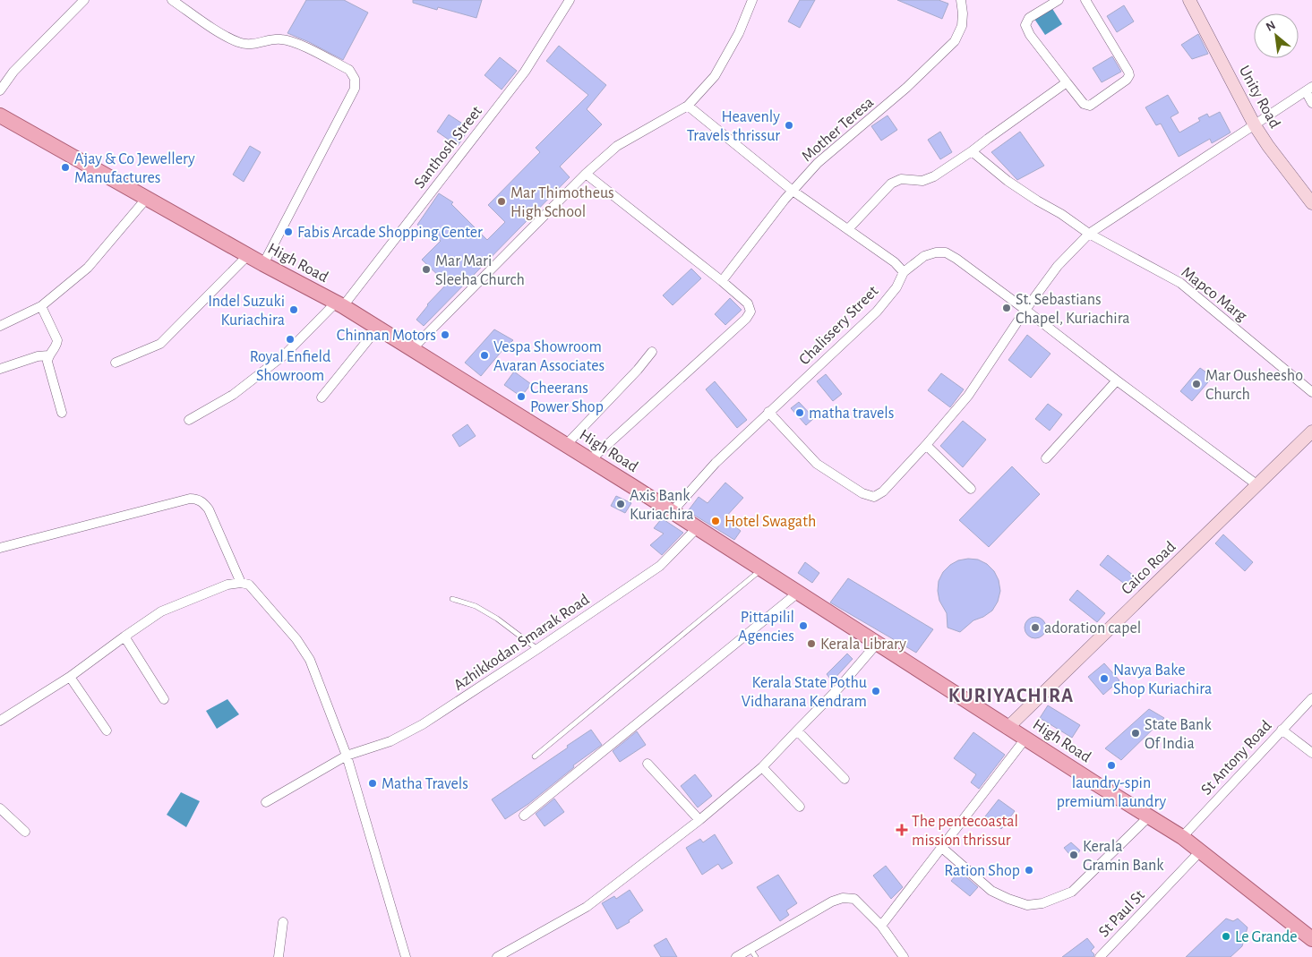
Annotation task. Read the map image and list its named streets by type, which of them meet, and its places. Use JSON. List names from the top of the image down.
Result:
{
  "streets": {
    "main road": ["High Road"],
    "street": [
      "Unity Road",
      "Mother Teresa",
      "Santhosh Street",
      "Mapco Marg",
      "Chalissery Street",
      "Caico Road",
      "Azhikkodan Smarak Road",
      "St Antony Road",
      "St Paul St"
    ]
  },
  "crossings": [
    ["Santhosh Street", "High Road"],
    ["High Road", "Chalissery Street"],
    ["High Road", "Caico Road"],
    ["High Road", "Azhikkodan Smarak Road"],
    ["High Road", "St Antony Road"],
    ["High Road", "St Paul St"]
  ],
  "districts": ["KURIYACHIRA"],
  "places": {
    "other": [
      "Heavenly Travels thrissur",
      "Ajay & Co Jewellery Manufactures",
      "Mar Thimotheus High School",
      "Fabis Arcade Shopping Center",
      "Mar Mari Sleeha Church",
      "St. Sebastians Chapel, Kuriachira",
      "Indel Suzuki Kuriachira",
      "Chinnan Motors",
      "Royal Enfield Showroom",
      "Vespa Showroom Avaran Associates",
      "Mar Ousheesho Church",
      "Cheerans Power Shop",
      "matha travels",
      "Axis Bank Kuriachira",
      "Hotel Swagath",
      "Pittapilil Agencies",
      "adoration capel",
      "Kerala Library",
      "Navya Bake Shop Kuriachira",
      "Kerala State Pothu Vidharana Kendram",
      "State Bank Of India",
      "laundry-spin premium laundry",
      "Matha Travels",
      "Kerala Gramin Bank",
      "Ration Shop",
      "Le Grande"
    ],
    "health": ["The pentecoastal mission thrissur"]
  },
  "north": "top left"
}
